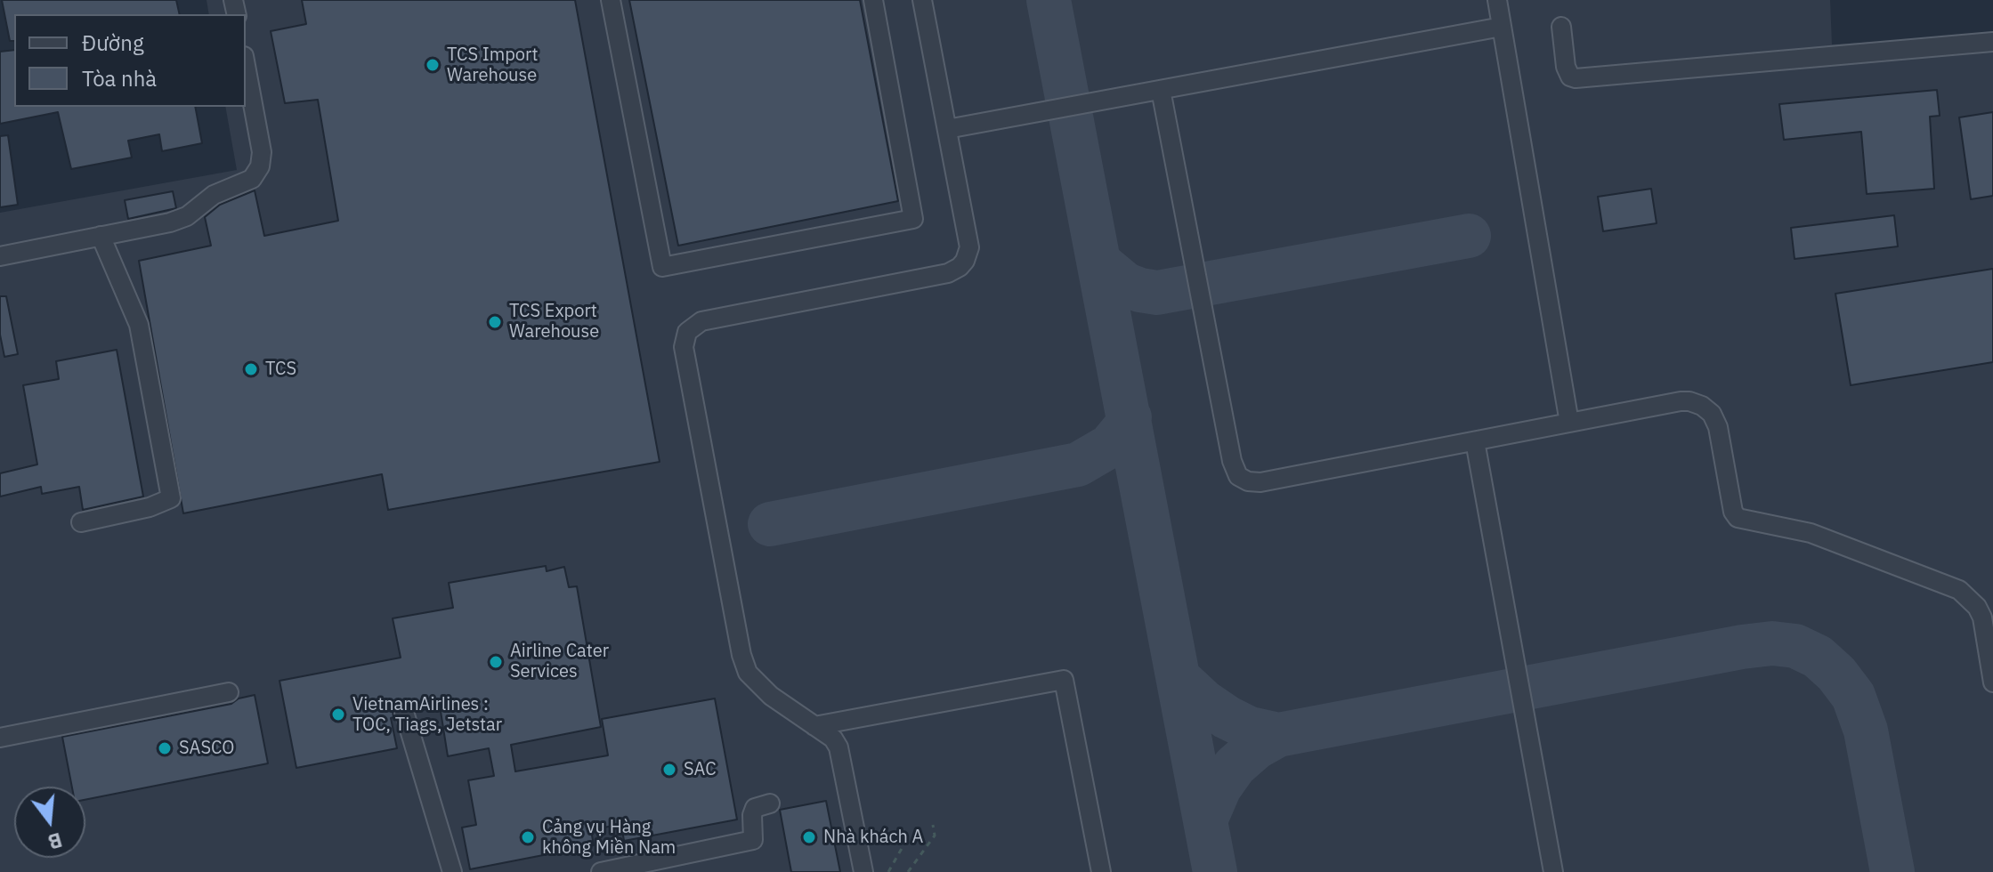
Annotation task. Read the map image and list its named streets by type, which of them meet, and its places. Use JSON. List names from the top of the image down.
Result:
{
  "places": [
    "TCS Import Warehouse",
    "TCS Export Warehouse",
    "TCS",
    "Airline Cater Services",
    "VietnamAirlines : TOC, Tiags, Jetstar",
    "SASCO",
    "SAC",
    "Cảng vụ Hàng không Miền Nam",
    "Nhà khách A"
  ],
  "legend": ["Đường", "Tòa nhà"],
  "north": "bottom"
}
